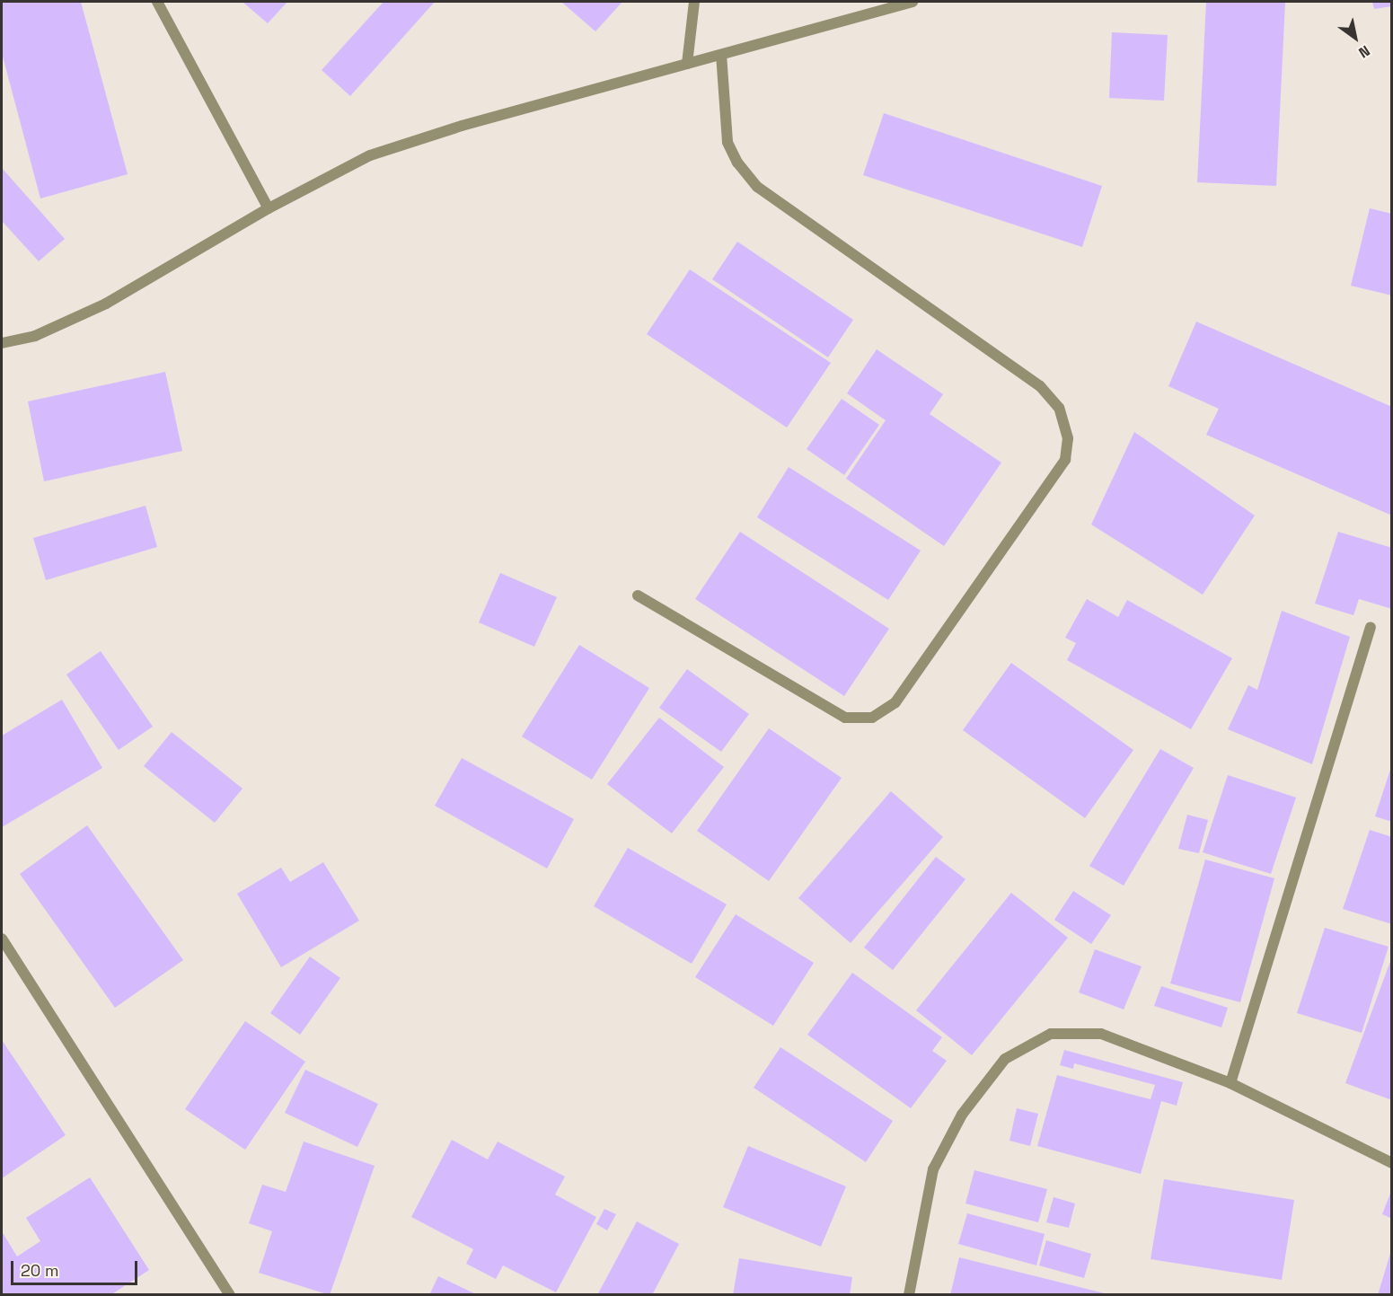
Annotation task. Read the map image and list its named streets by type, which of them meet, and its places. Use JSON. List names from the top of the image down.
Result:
{
  "scale_bar": "20 m",
  "north": "bottom right"
}
